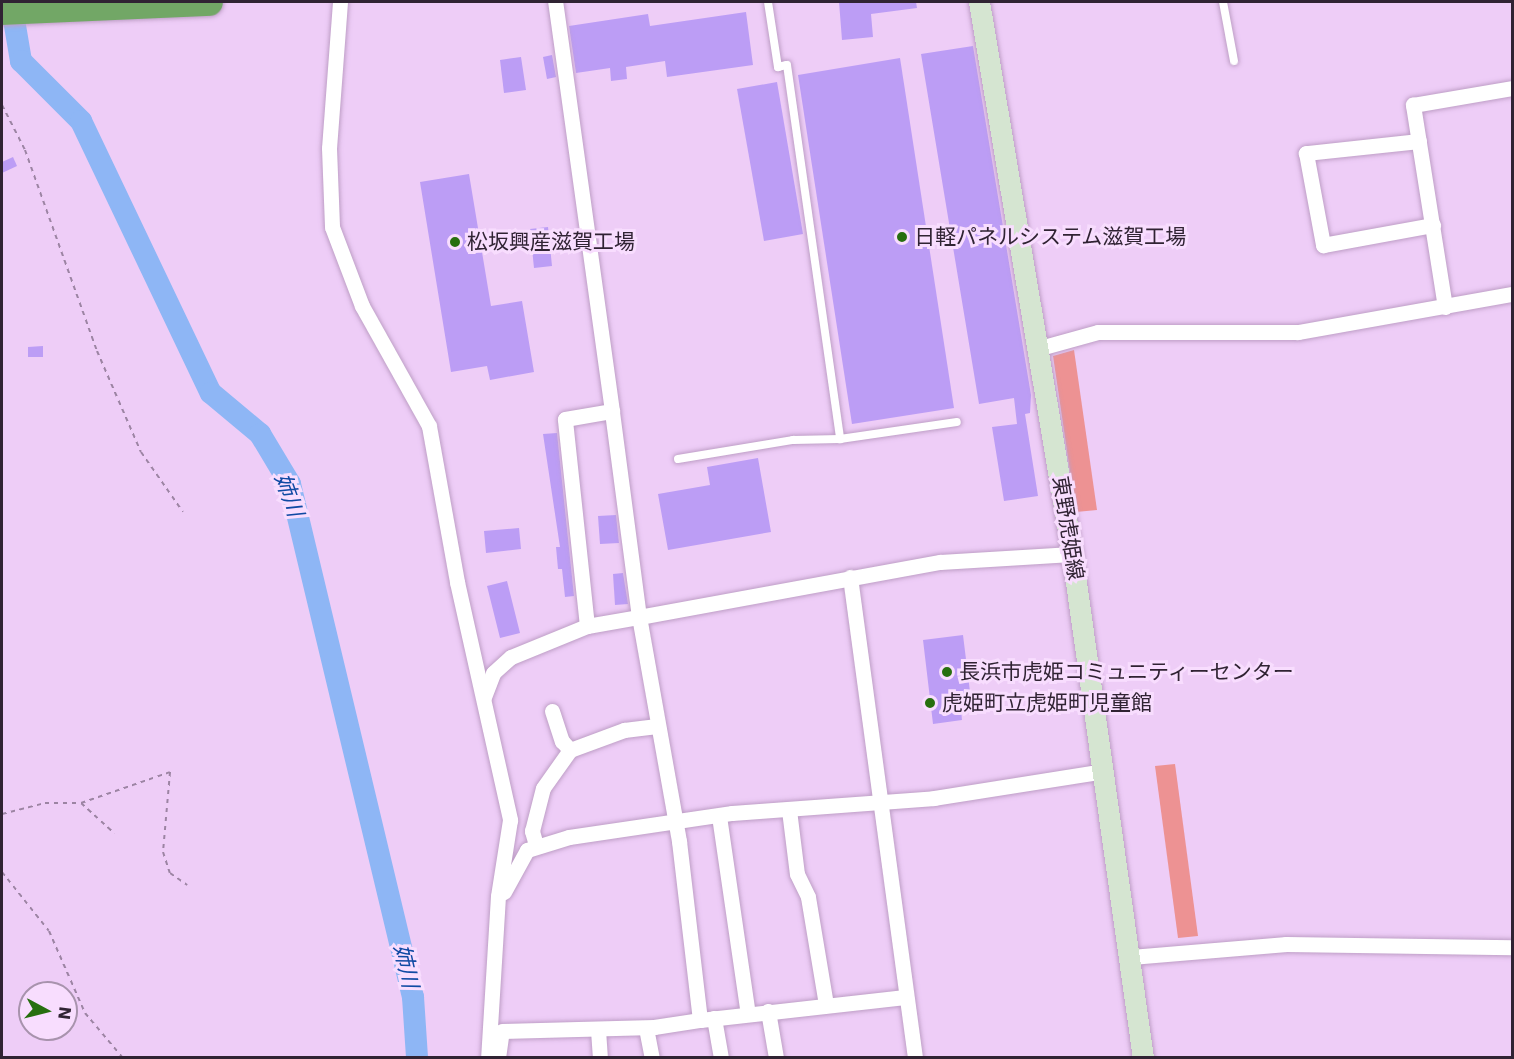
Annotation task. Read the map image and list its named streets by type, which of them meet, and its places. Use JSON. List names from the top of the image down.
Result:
{
  "streets": {
    "main road": ["東野虎姫線"]
  },
  "water": ["姉川"],
  "places": [
    "日軽パネルシステム滋賀工場",
    "松坂興産滋賀工場",
    "長浜市虎姫コミュニティーセンター",
    "虎姫町立虎姫町児童館"
  ],
  "north": "right"
}
